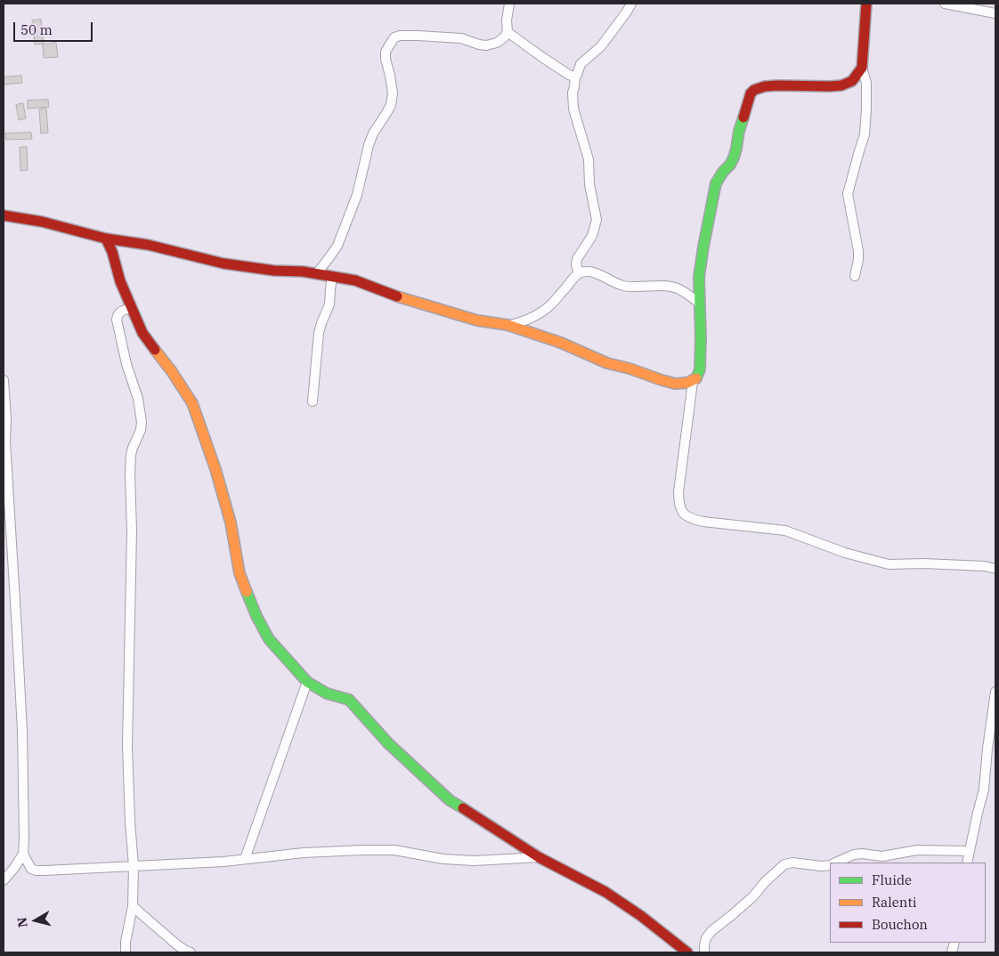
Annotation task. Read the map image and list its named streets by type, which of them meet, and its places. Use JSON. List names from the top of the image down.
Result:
{
  "legend": ["Fluide", "Ralenti", "Bouchon"],
  "scale_bar": "50 m",
  "north": "left"
}
